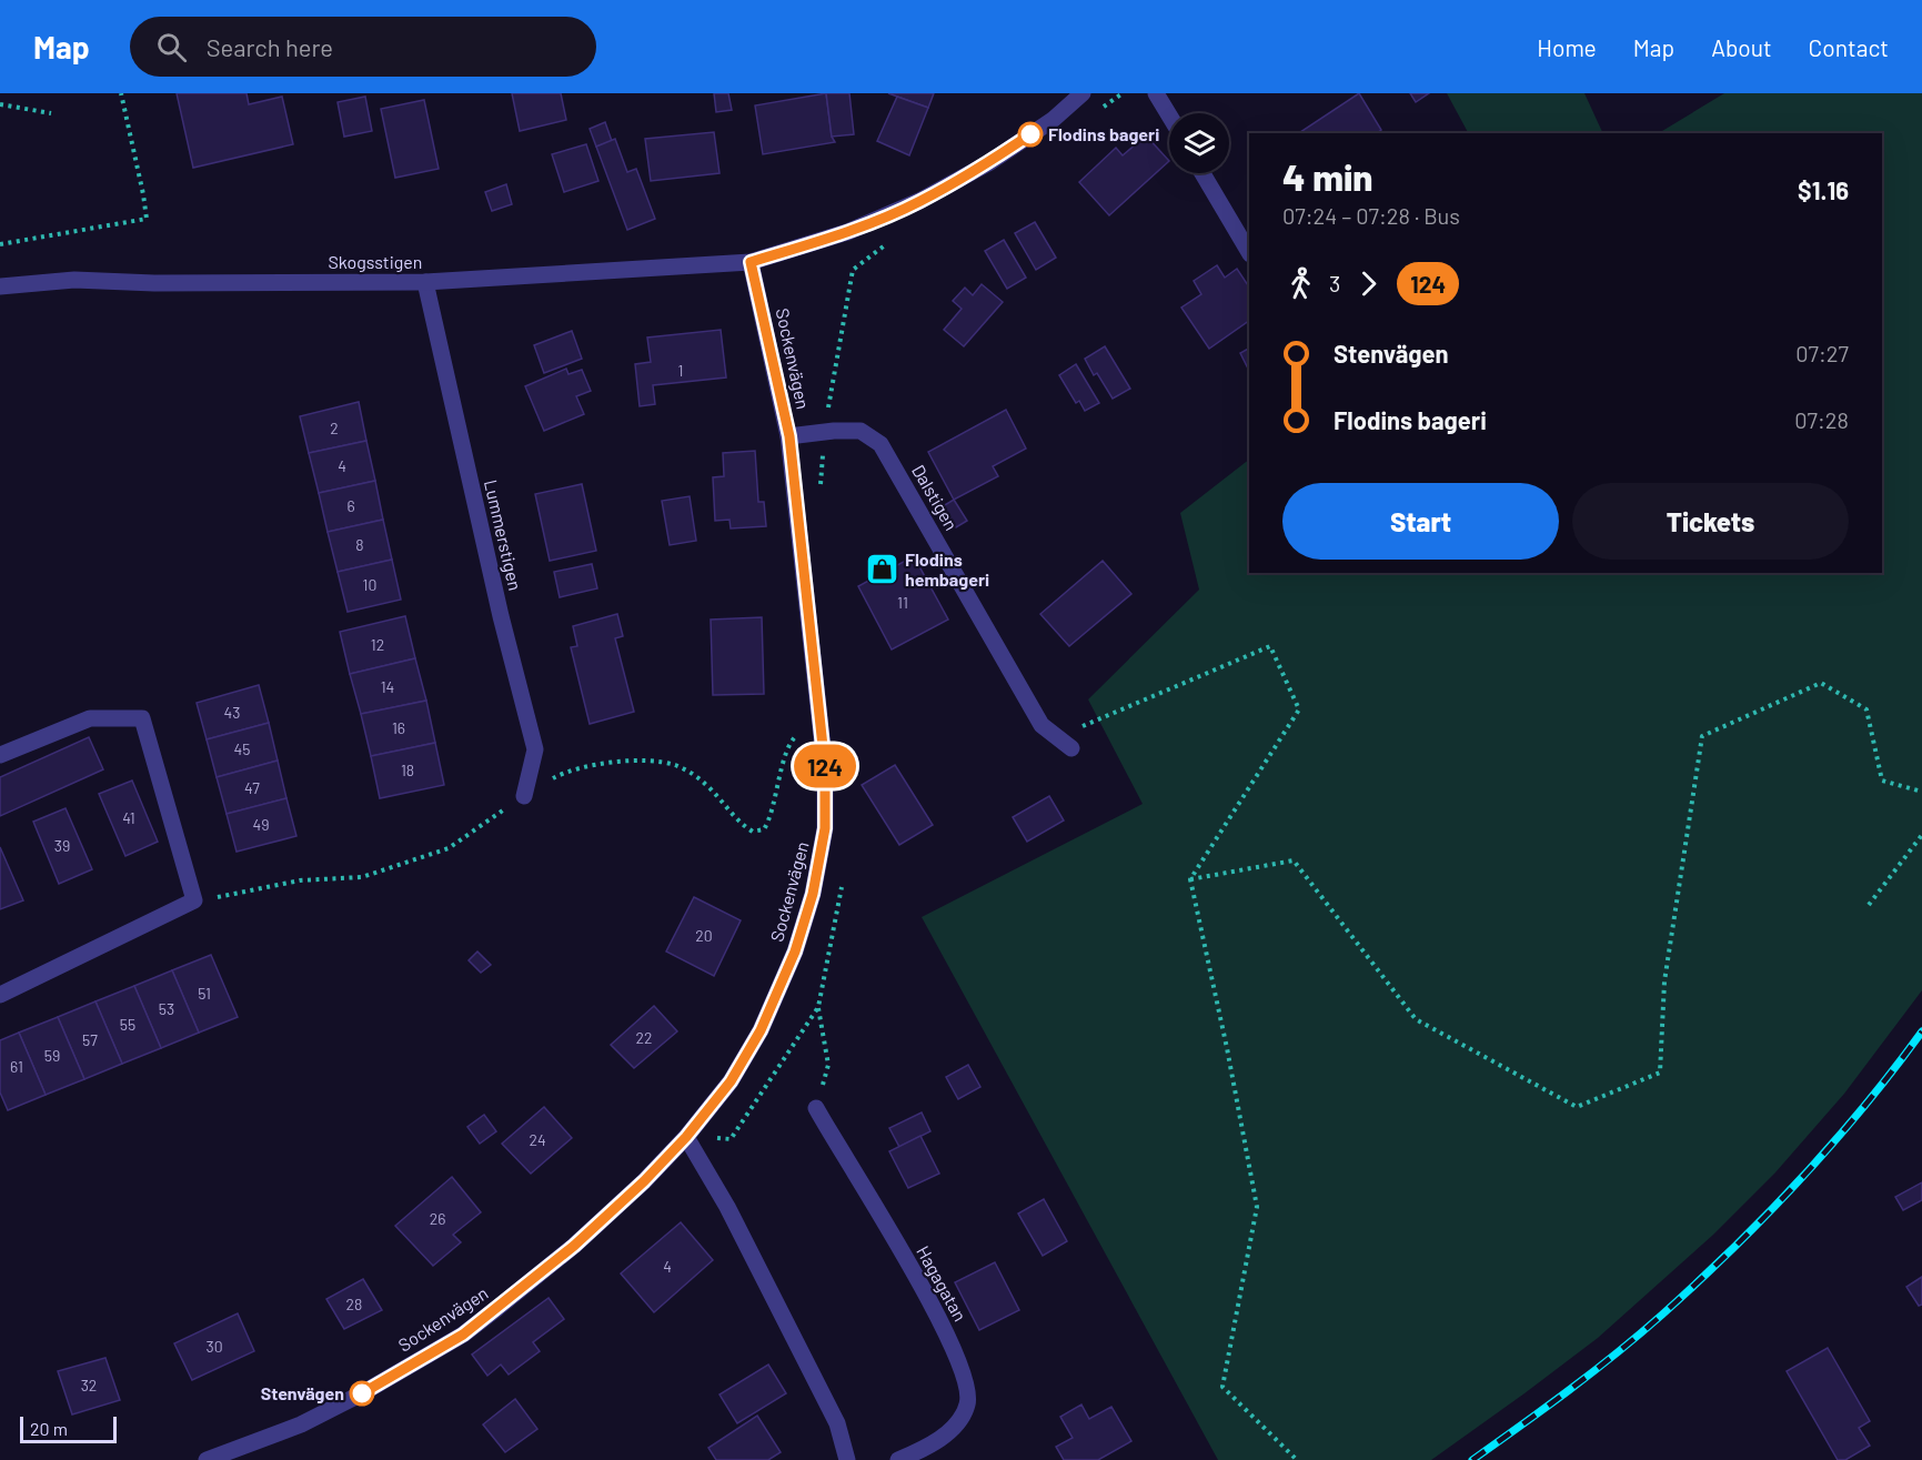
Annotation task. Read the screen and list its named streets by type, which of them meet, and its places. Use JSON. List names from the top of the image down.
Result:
{
  "streets": {
    "street": [
      "Skogsstigen",
      "Sockenvägen",
      "Dalstigen",
      "Lummerstigen",
      "Hagagatan"
    ]
  },
  "crossings": [
    ["Skogsstigen", "Sockenvägen"],
    ["Skogsstigen", "Lummerstigen"],
    ["Sockenvägen", "Dalstigen"]
  ],
  "places": {
    "other": ["Flodins bageri", "Stenvägen"],
    "shop": ["Flodins hembageri"]
  },
  "lines": ["bus line 124"],
  "house_numbers": [
    "1",
    "2",
    "4",
    "6",
    "8",
    "10",
    "11",
    "12",
    "14",
    "43",
    "16",
    "45",
    "18",
    "47",
    "41",
    "49",
    "39",
    "20",
    "51",
    "53",
    "55",
    "22",
    "57",
    "59",
    "61",
    "24",
    "26",
    "4",
    "28",
    "30",
    "32"
  ],
  "scale_bar": "20 m",
  "page": {
    "header": "Map",
    "search": "Search here",
    "nav": [
      "Home",
      "Map",
      "About",
      "Contact"
    ],
    "on_map": "124",
    "heading": ["4 min", "07:24 – 07:28 · Bus", "$1.16"],
    "legs": ["3", "124"],
    "list": [
      {
        "name": "Stenvägen",
        "value": "07:27"
      },
      {
        "name": "Flodins bageri",
        "value": "07:28"
      }
    ],
    "buttons": ["Start", "Tickets"],
    "scale": "20 m"
  }
}
